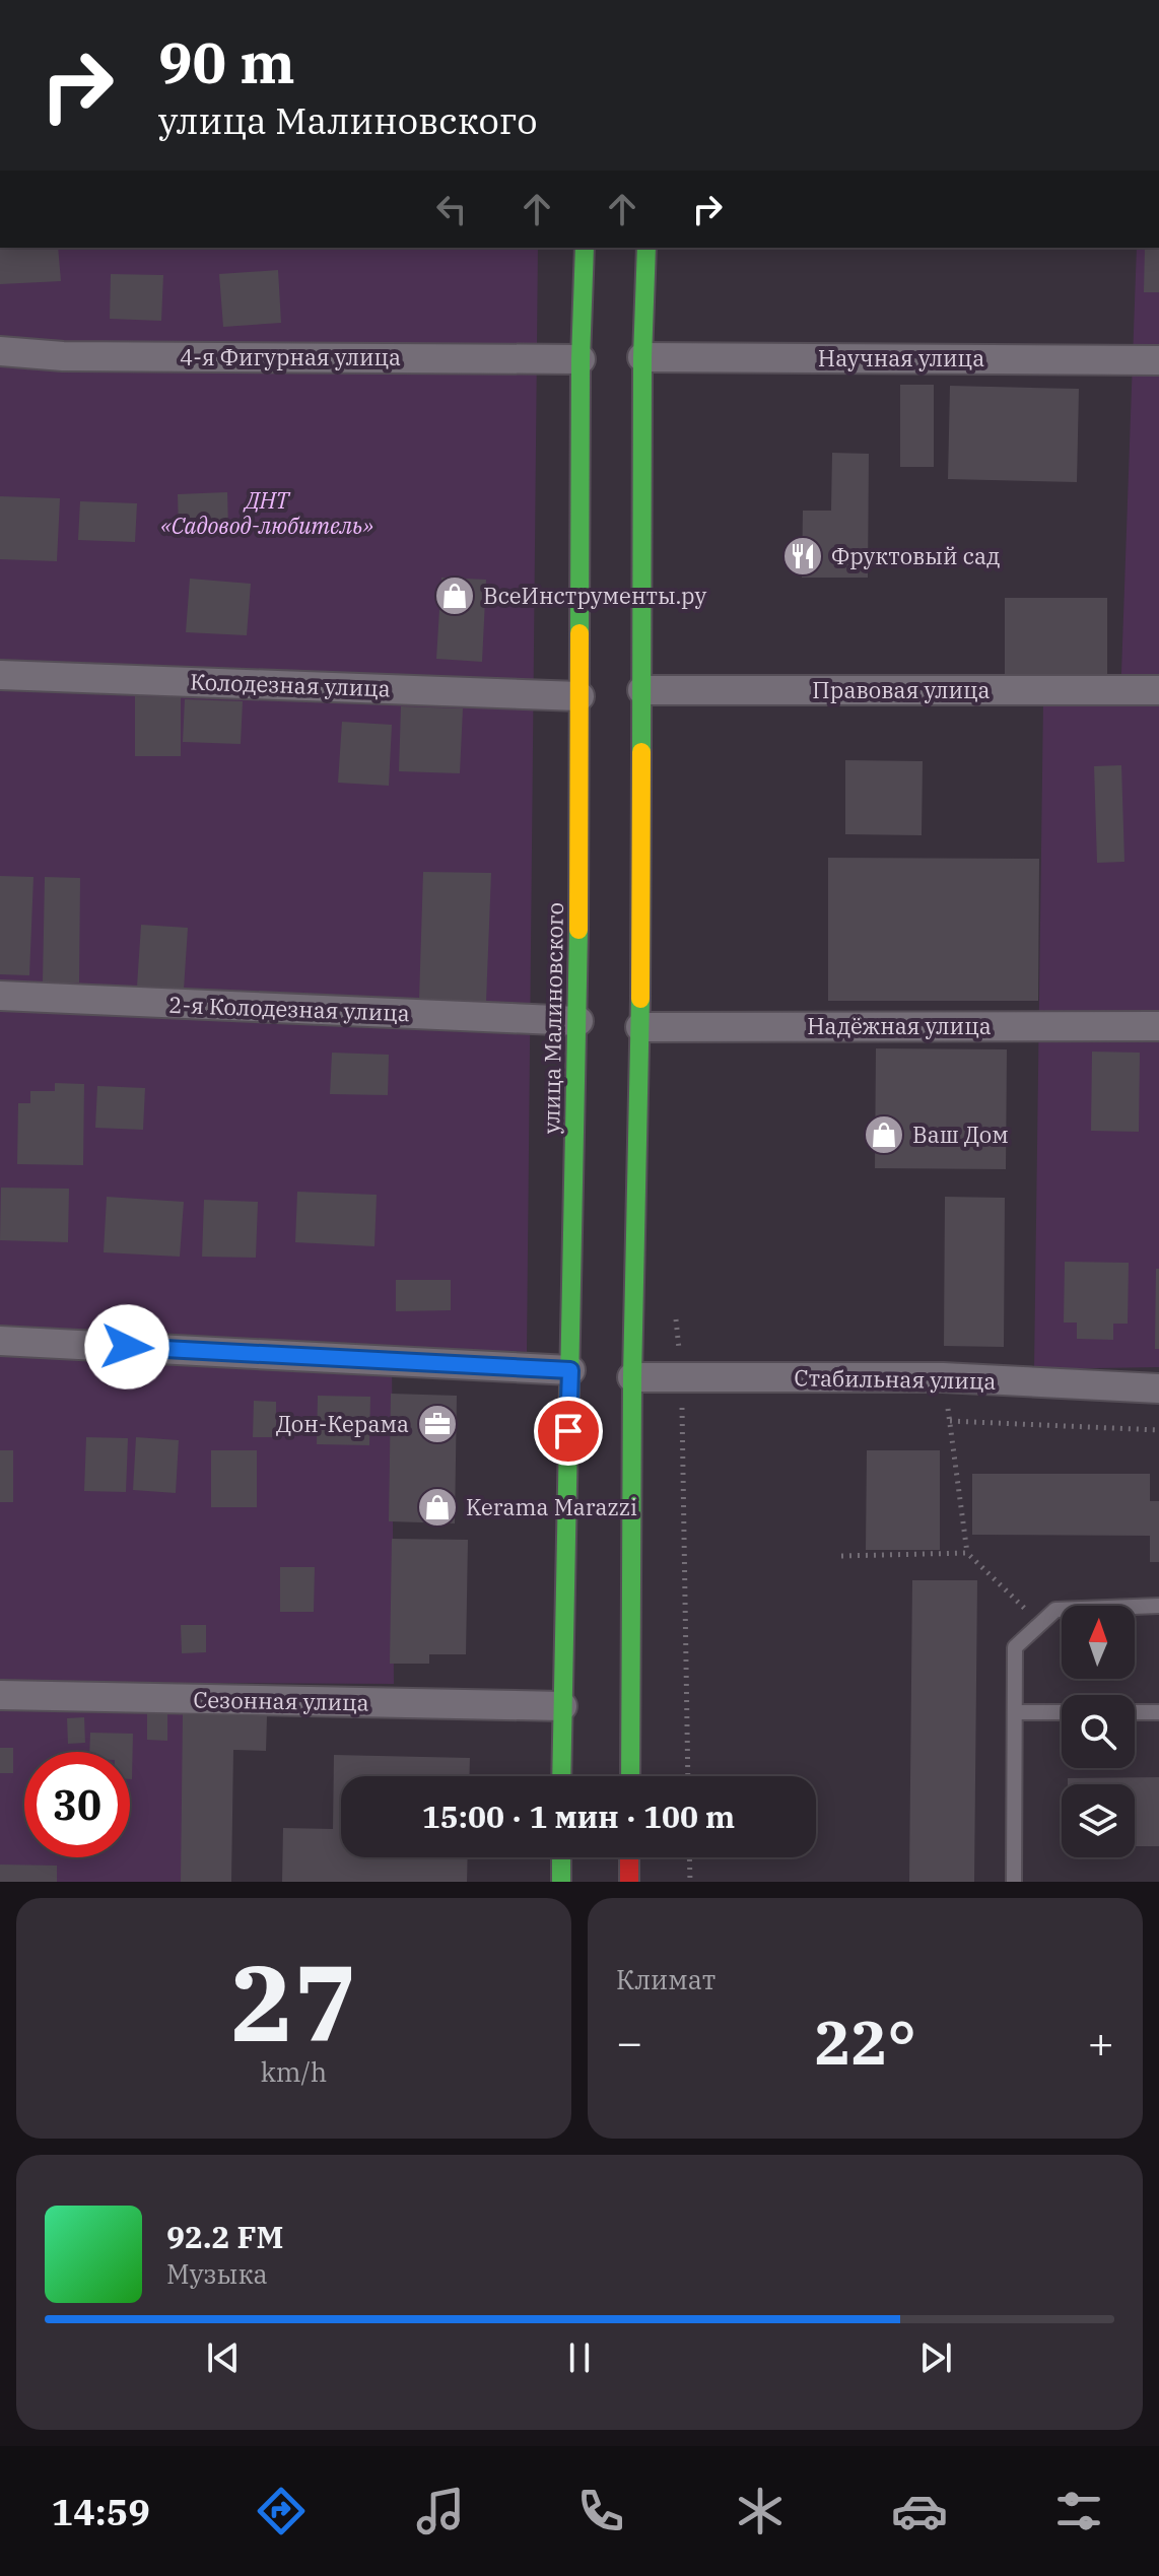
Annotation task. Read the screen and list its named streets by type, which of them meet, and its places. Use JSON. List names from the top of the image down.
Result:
{
  "streets": {
    "highway": ["улица Малиновского"],
    "street": [
      "4-я Фигурная улица",
      "Научная улица",
      "Колодезная улица",
      "Правовая улица",
      "2-я Колодезная улица",
      "Надёжная улица",
      "Стабильная улица",
      "Сезонная улица"
    ]
  },
  "crossings": [
    ["4-я Фигурная улица", "улица Малиновского"],
    ["Колодезная улица", "улица Малиновского"],
    ["2-я Колодезная улица", "улица Малиновского"],
    ["улица Малиновского", "Сезонная улица"]
  ],
  "parks": ["ДНТ «Садовод-любитель»"],
  "places": {
    "restaurant": ["Фруктовый сад"],
    "shop": ["ВсеИнструменты.ру", "Ваш Дом", "Kerama Marazzi"],
    "office": ["Дон-Керама"]
  },
  "north": "top",
  "page": {
    "turn": ["90 m", "улица Малиновского"],
    "limit": "30",
    "trip": "15:00 · 1 мин · 100 m",
    "tile": [
      ["27", "km/h"],
      "Климат"
    ],
    "heat": ["−", "22°", "+"],
    "song": ["92.2 FM", "Музыка"],
    "tabs": "14:59"
  }
}
